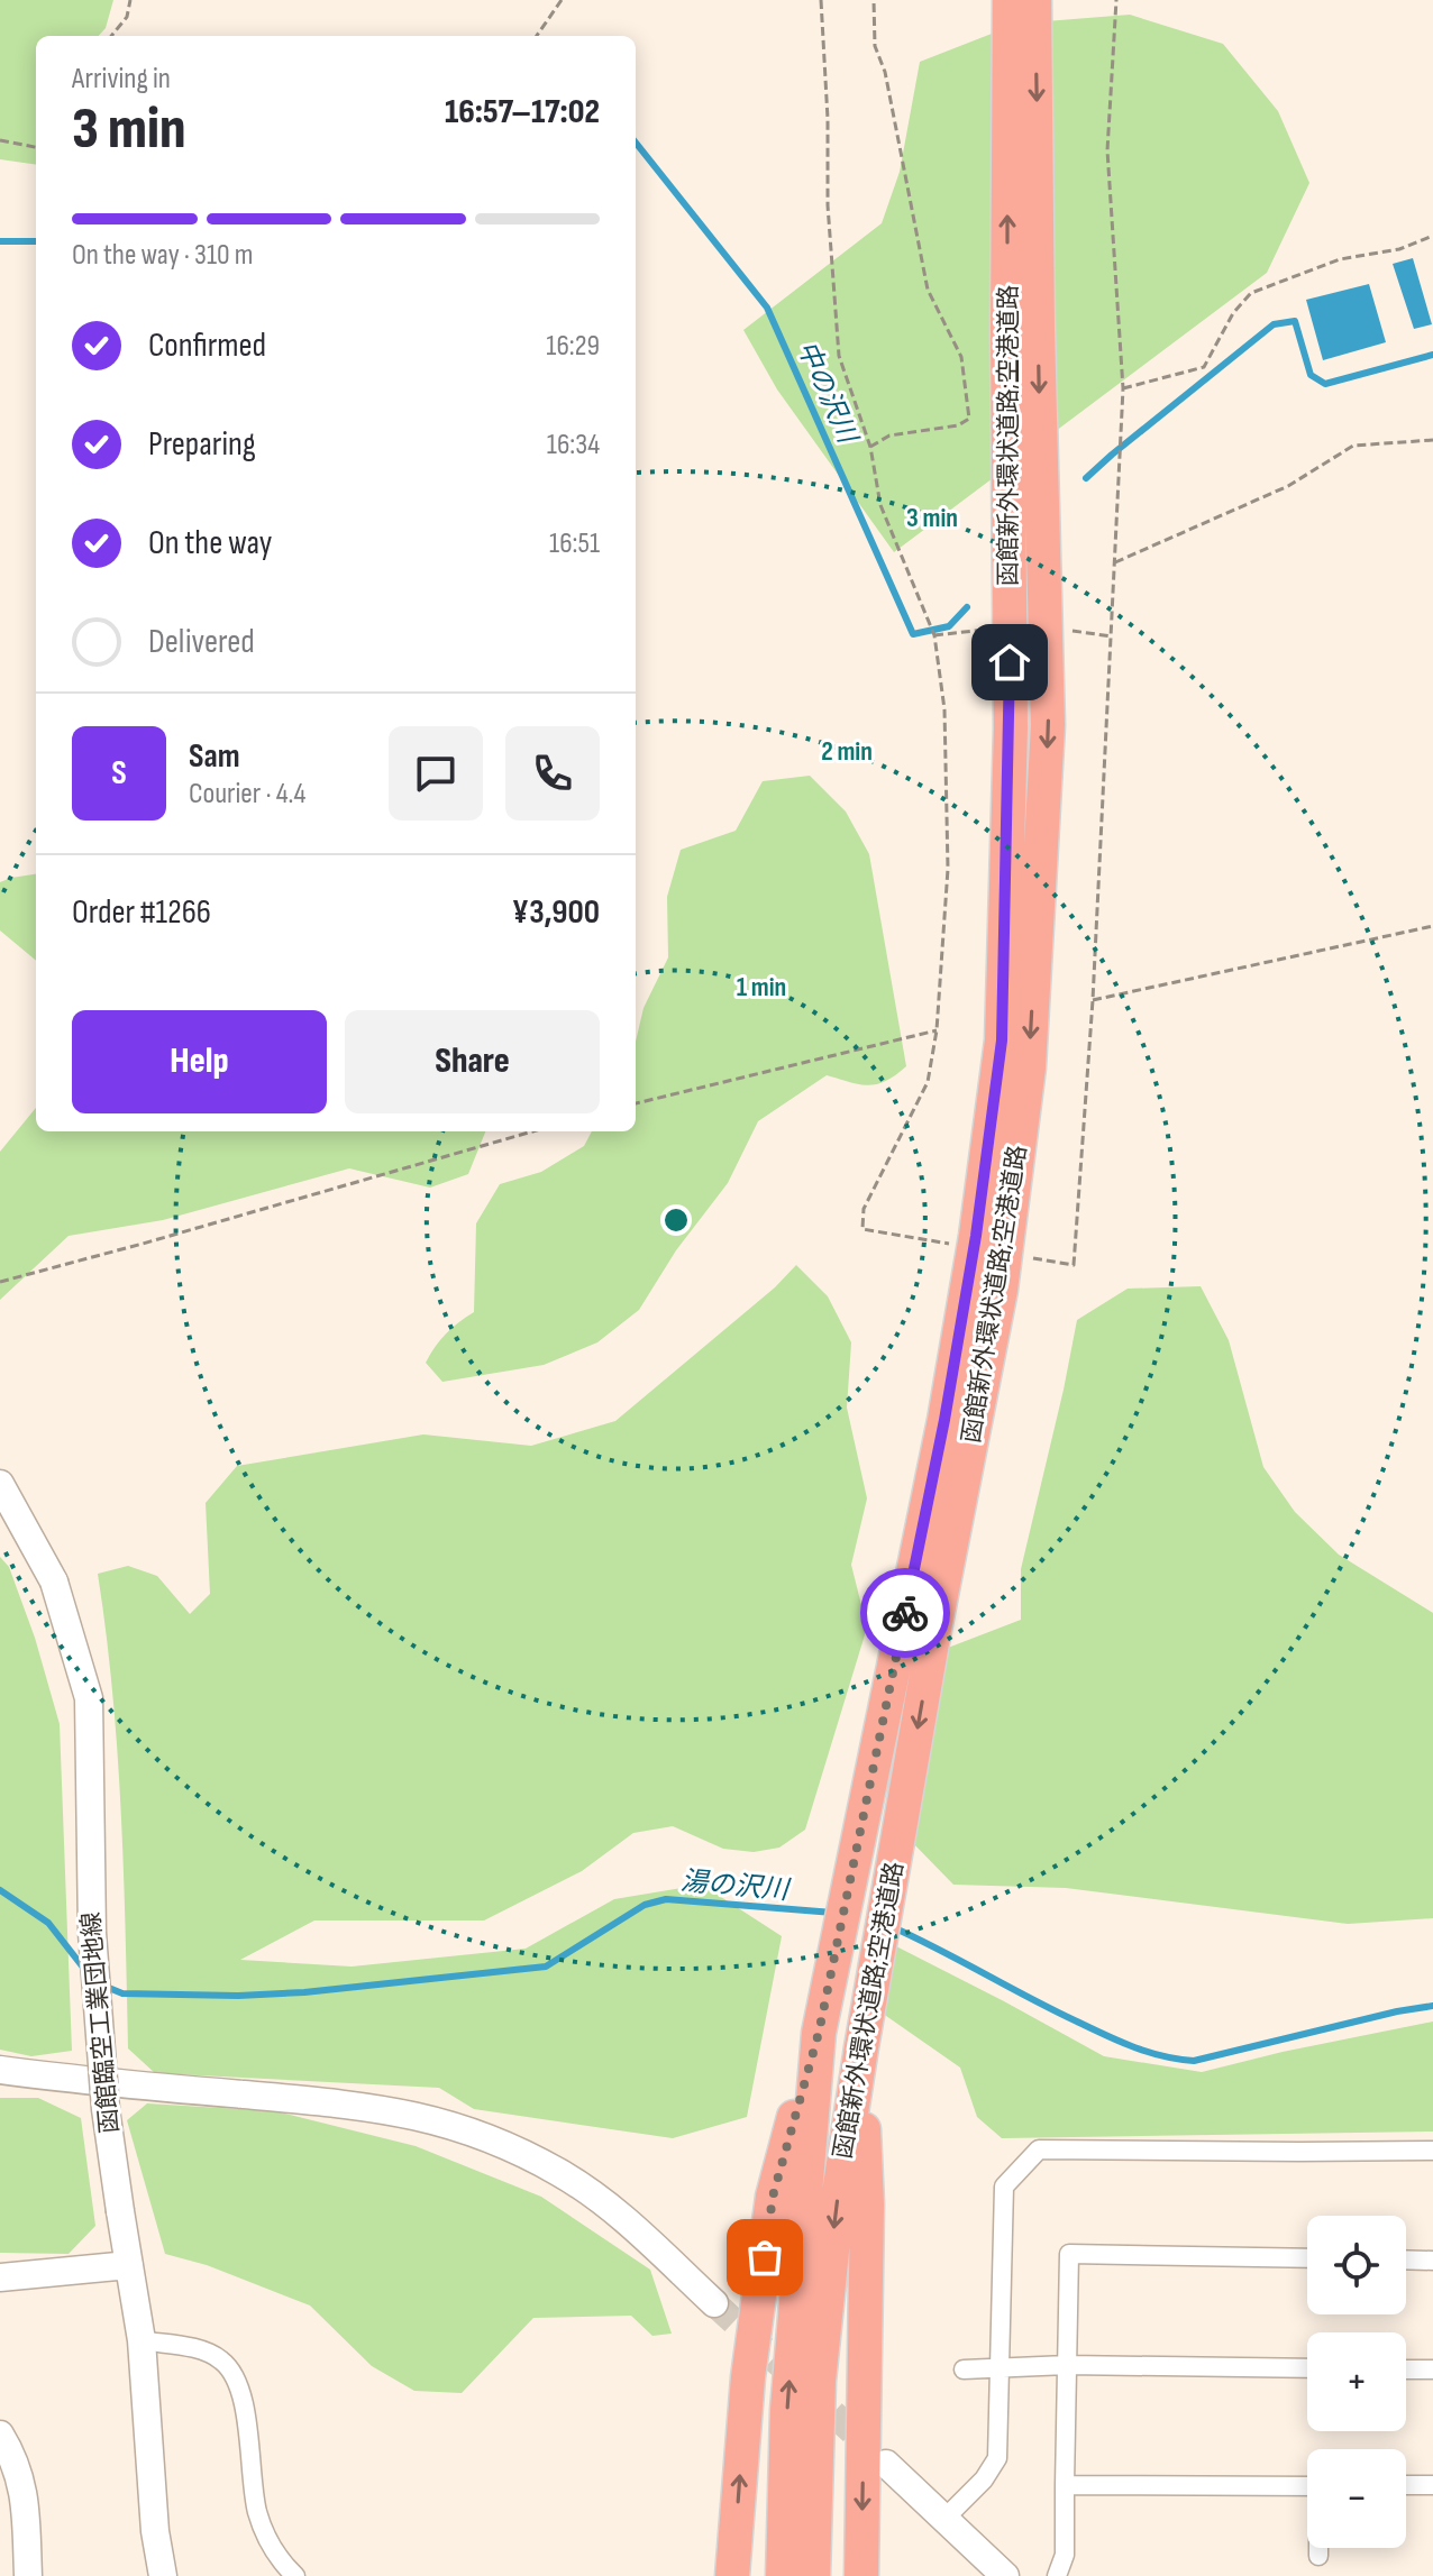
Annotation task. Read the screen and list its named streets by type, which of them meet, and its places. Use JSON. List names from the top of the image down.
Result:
{
  "streets": {
    "highway": ["函館新外環状道路;空港道路"],
    "street": ["函館臨空工業団地線"]
  },
  "water": ["中の沢川", "湯の沢川"],
  "page": {
    "heading": ["3 min", "Arriving in", "16:57–17:02"],
    "panel": [
      "Sam",
      "Courier · 4.4",
      "Order #1266",
      "¥3,900"
    ],
    "bar": "On the way · 310 m",
    "list": [
      ["Confirmed", "16:29"],
      ["Preparing", "16:34"],
      ["On the way", "16:51"],
      "Delivered"
    ],
    "round": "S",
    "buttons": ["Help", "Share"],
    "map_buttons": ["+", "−"]
  },
  "rings": ["3 min", "2 min", "1 min"]
}
